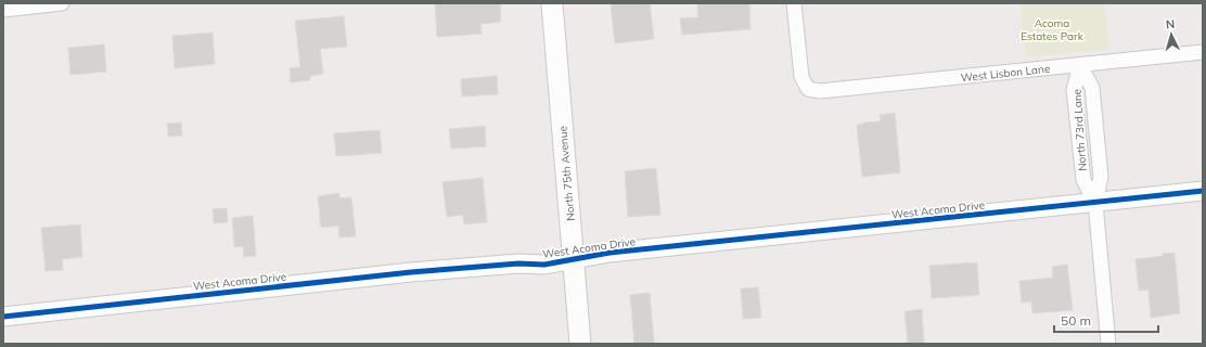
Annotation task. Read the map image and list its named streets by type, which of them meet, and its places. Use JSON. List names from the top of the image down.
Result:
{
  "streets": {
    "main road": ["North 75th Avenue"],
    "street": ["West Lisbon Lane", "North 73rd Lane", "West Acoma Drive"]
  },
  "crossings": [
    ["West Lisbon Lane", "North 73rd Lane"],
    ["North 73rd Lane", "West Acoma Drive"],
    ["North 75th Avenue", "West Acoma Drive"]
  ],
  "parks": ["Acoma Estates Park"],
  "scale_bar": "50 m",
  "north": "top"
}
